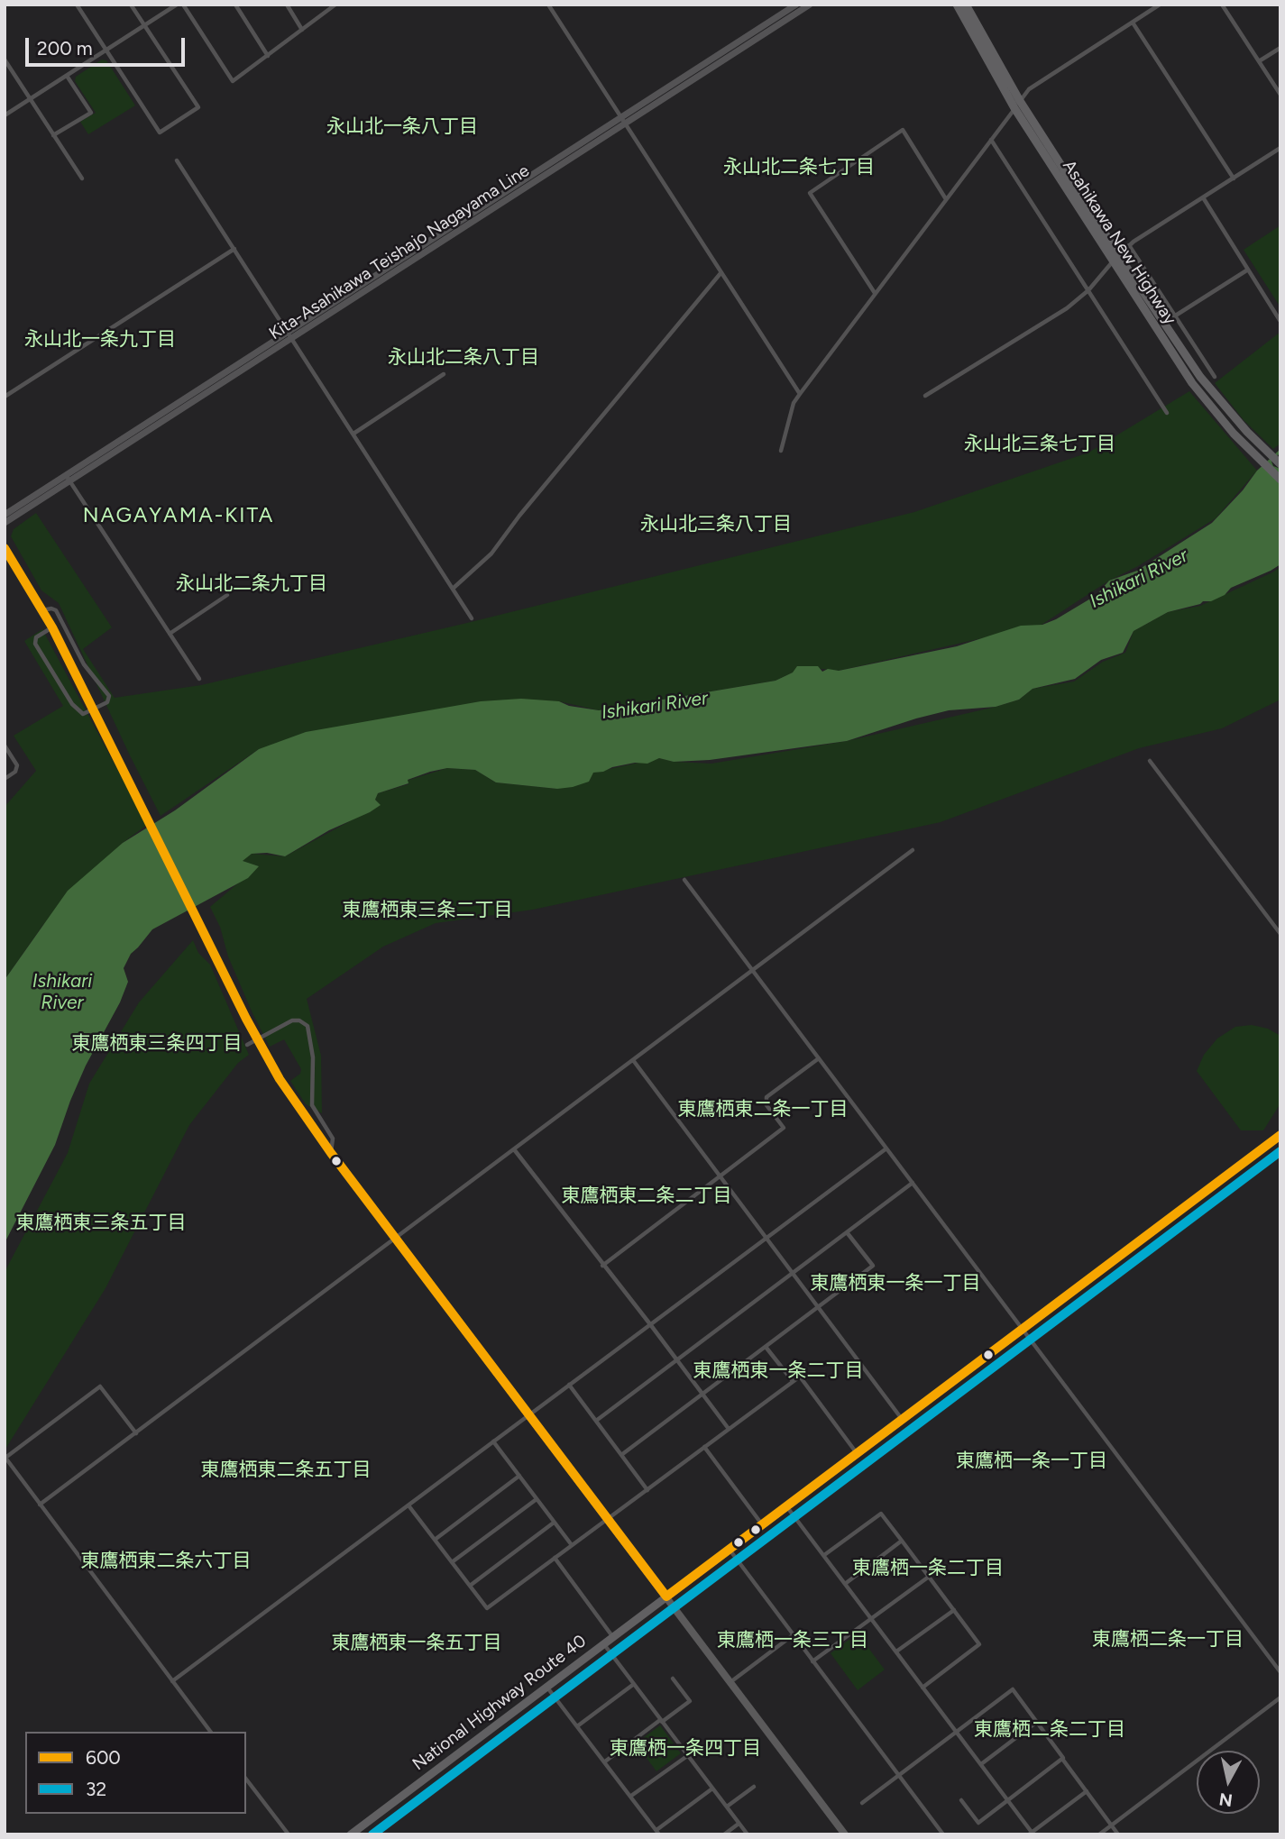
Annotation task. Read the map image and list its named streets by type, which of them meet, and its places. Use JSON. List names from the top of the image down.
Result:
{
  "streets": {
    "highway": ["Asahikawa New Highway", "National Highway Route 40"],
    "main road": ["Kita-Asahikawa Teishajo Nagayama Line"]
  },
  "districts": [
    "永山北一条八丁目",
    "永山北二条七丁目",
    "永山北一条九丁目",
    "永山北二条八丁目",
    "永山北三条七丁目",
    "NAGAYAMA-KITA",
    "永山北三条八丁目",
    "永山北二条九丁目",
    "東鷹栖東三条二丁目",
    "東鷹栖東三条四丁目",
    "東鷹栖東二条一丁目",
    "東鷹栖東二条二丁目",
    "東鷹栖東三条五丁目",
    "東鷹栖東一条一丁目",
    "東鷹栖東一条二丁目",
    "東鷹栖一条一丁目",
    "東鷹栖東二条五丁目",
    "東鷹栖東二条六丁目",
    "東鷹栖一条二丁目",
    "東鷹栖二条一丁目",
    "東鷹栖一条三丁目",
    "東鷹栖東一条五丁目",
    "東鷹栖二条二丁目",
    "東鷹栖一条四丁目"
  ],
  "water": ["Ishikari River"],
  "lines": ["transit line 600", "transit line 32"],
  "legend": ["600", "32"],
  "scale_bar": "200 m",
  "north": "bottom"
}
